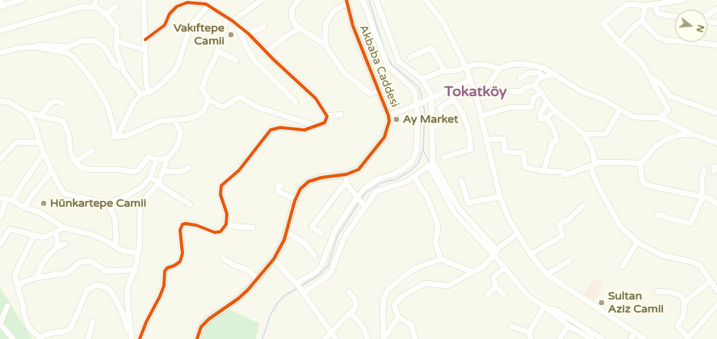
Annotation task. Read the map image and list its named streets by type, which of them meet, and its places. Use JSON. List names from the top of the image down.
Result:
{
  "streets": {
    "main road": ["Akbaba Caddesi"]
  },
  "districts": ["Tokatköy"],
  "places": [
    "Vakıftepe Camii",
    "Ay Market",
    "Hünkartepe Camii",
    "Sultan Aziz Camii"
  ],
  "north": "right"
}
